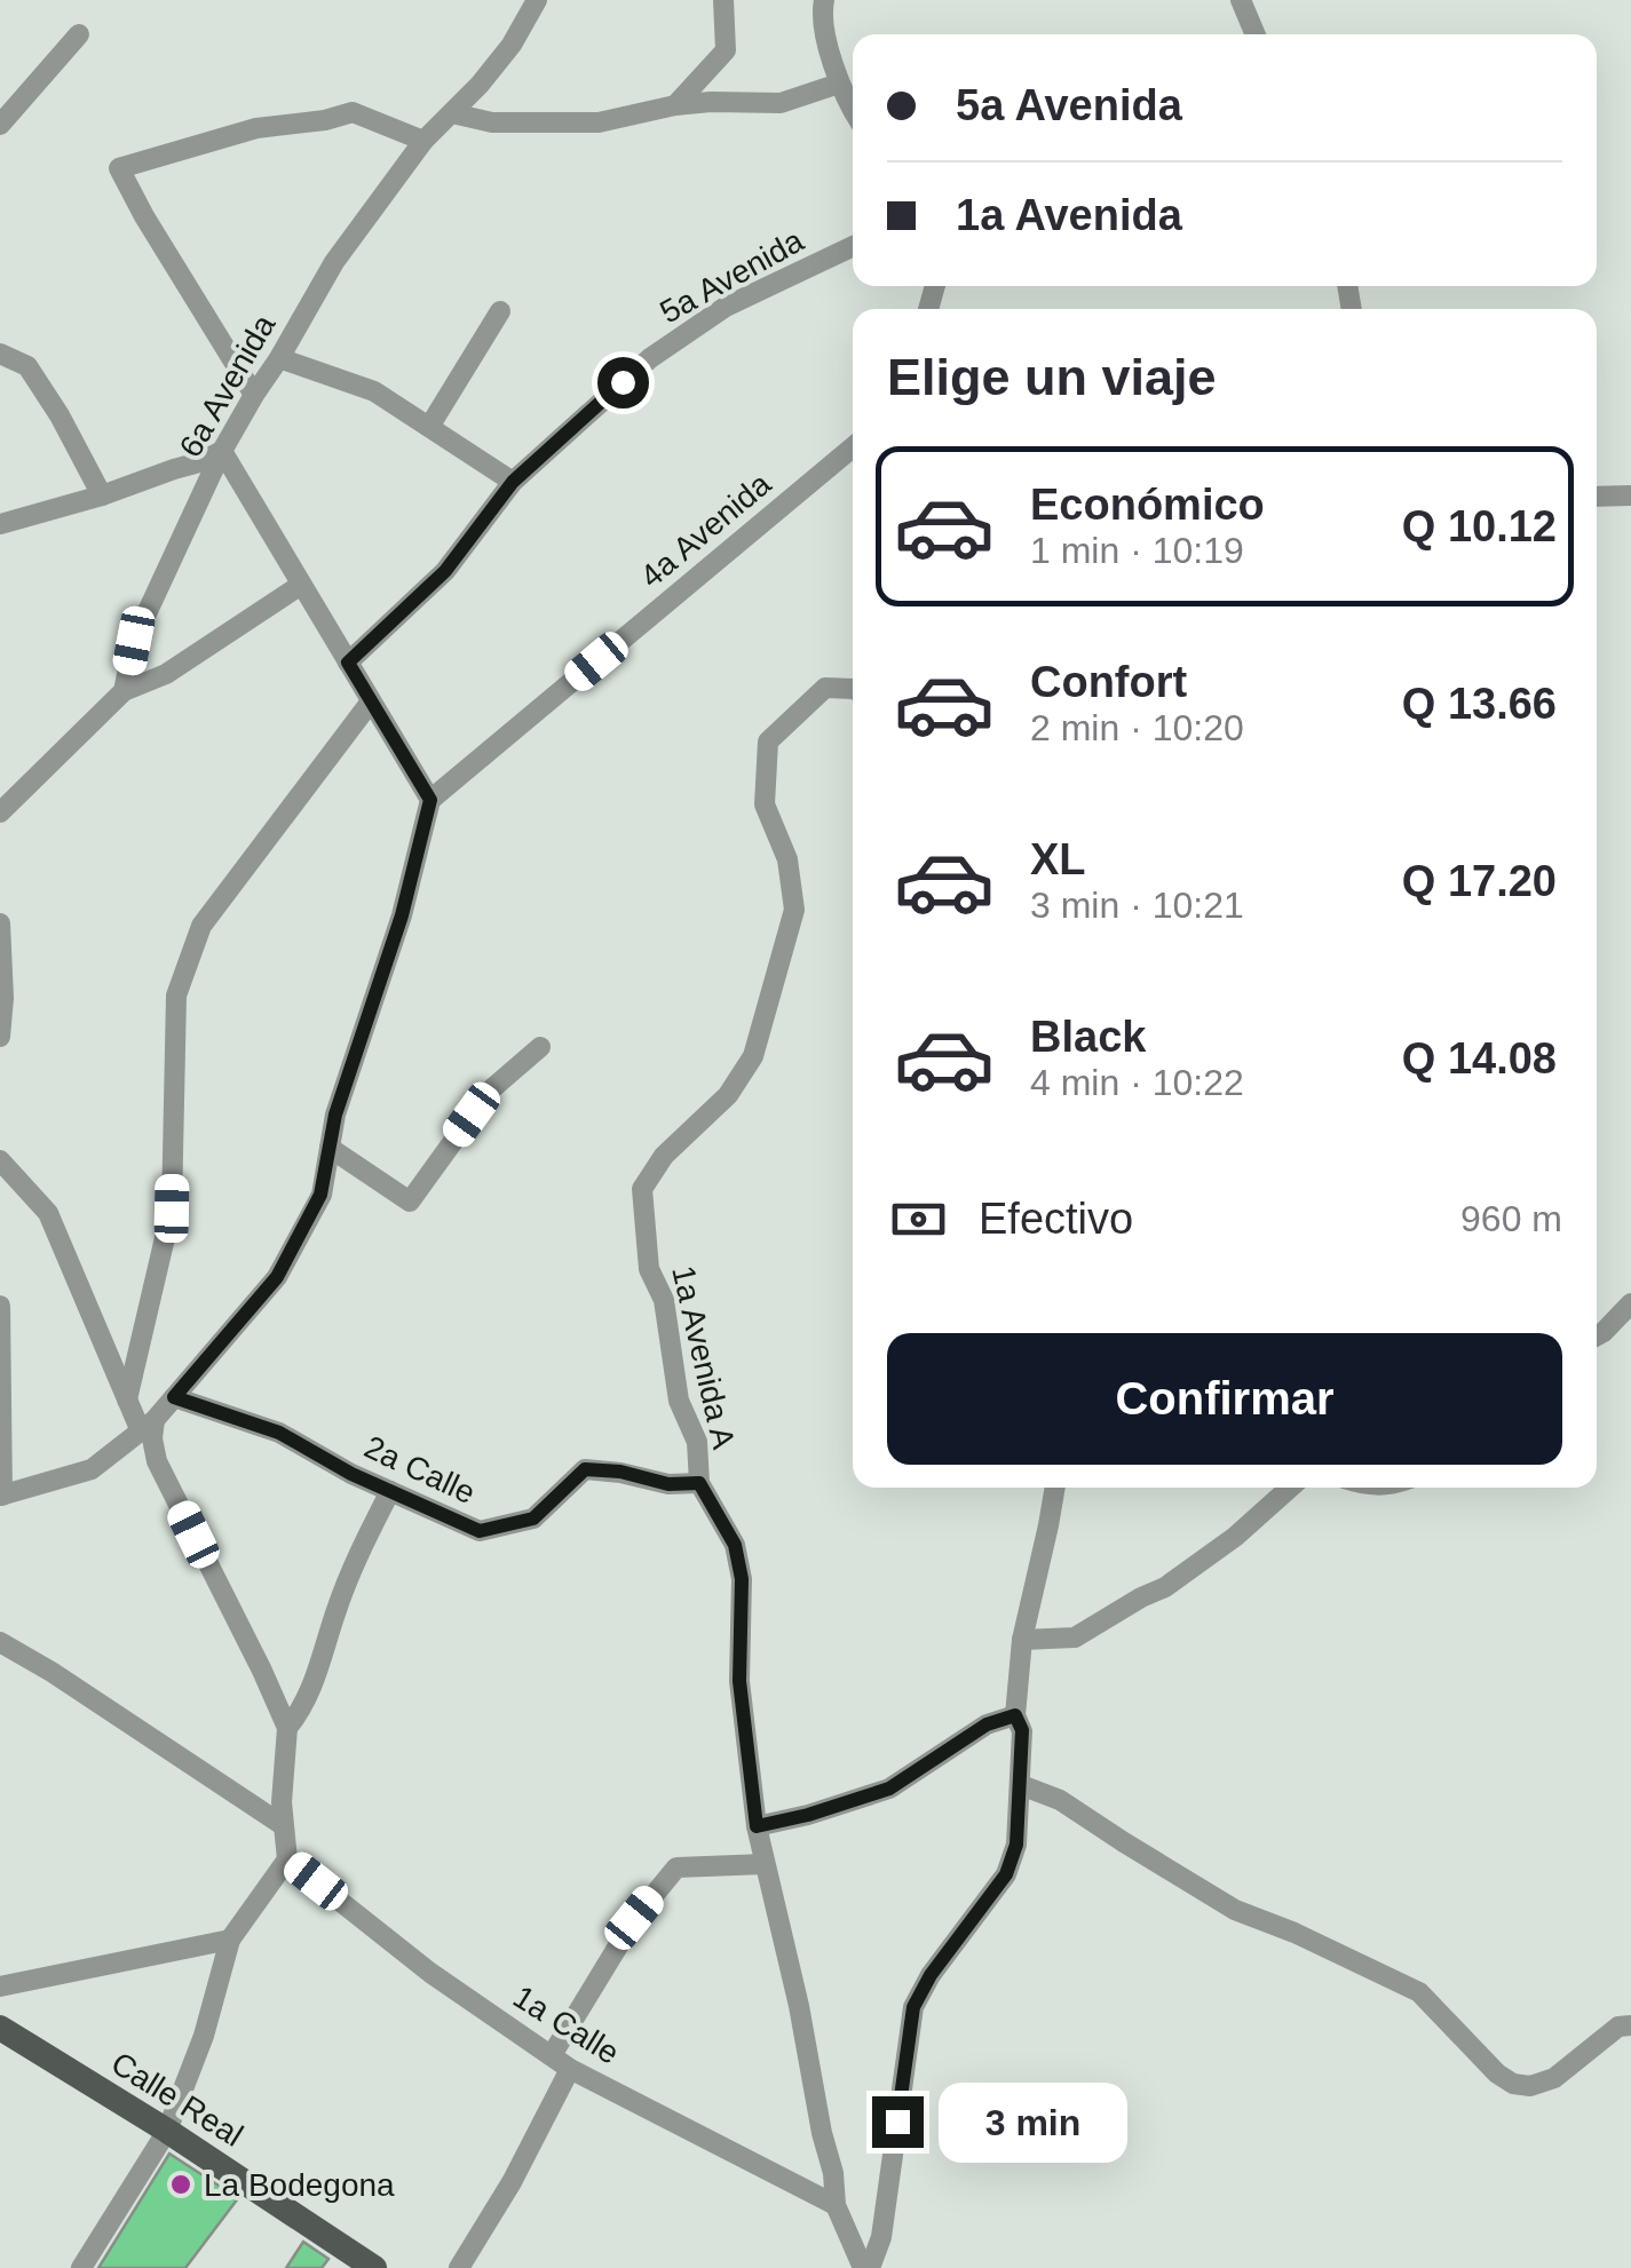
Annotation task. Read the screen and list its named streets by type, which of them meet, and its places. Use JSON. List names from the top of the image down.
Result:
{
  "streets": {
    "main road": ["Calle Real"],
    "street": [
      "5a Avenida",
      "6a Avenida",
      "4a Avenida",
      "1a Avenida A",
      "2a Calle",
      "1a Calle"
    ]
  },
  "crossings": [
    ["1a Avenida A", "2a Calle"],
    ["1a Avenida A", "1a Calle"]
  ],
  "places": ["La Bodegona"],
  "page": {
    "banner": ["5a Avenida", "1a Avenida"],
    "heading": "Elige un viaje",
    "list": [
      {
        "name": "Económico",
        "note": "1 min · 10:19",
        "value": "Q 10.12"
      },
      {
        "name": "Confort",
        "note": "2 min · 10:20",
        "value": "Q 13.66"
      },
      {
        "name": "XL",
        "note": "3 min · 10:21",
        "value": "Q 17.20"
      },
      {
        "name": "Black",
        "note": "4 min · 10:22",
        "value": "Q 14.08"
      }
    ],
    "pay": ["Efectivo", "960 m"],
    "buttons": "Confirmar",
    "bubble": "3 min"
  }
}
